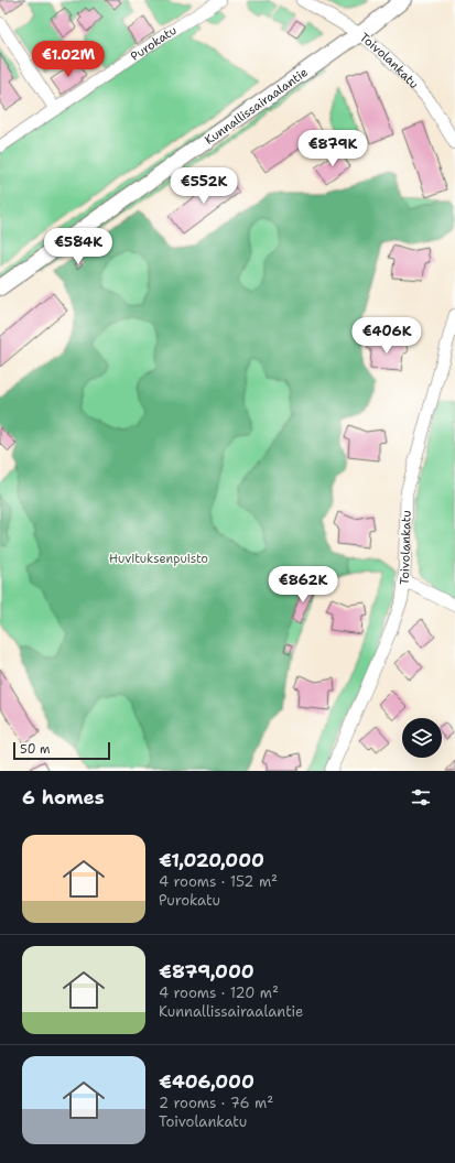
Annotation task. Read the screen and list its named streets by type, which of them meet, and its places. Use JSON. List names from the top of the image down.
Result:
{
  "streets": {
    "street": ["Purokatu", "Toivolankatu", "Kunnallissairaalantie"]
  },
  "crossings": [
    ["Toivolankatu", "Kunnallissairaalantie"]
  ],
  "parks": ["Huvituksenpuisto"],
  "scale_bar": "50 m",
  "page": {
    "price": [
      "€1.02M",
      "€879K",
      "€552K",
      "€584K",
      "€406K",
      "€862K"
    ],
    "scale": "50 m",
    "heading": "6 homes",
    "list": [
      {
        "name": "€1,020,000",
        "note": "4 rooms · 152 m² · Purokatu"
      },
      {
        "name": "€879,000",
        "note": "4 rooms · 120 m² · Kunnallissairaalantie"
      },
      {
        "name": "€406,000",
        "note": "2 rooms · 76 m² · Toivolankatu"
      }
    ]
  }
}
